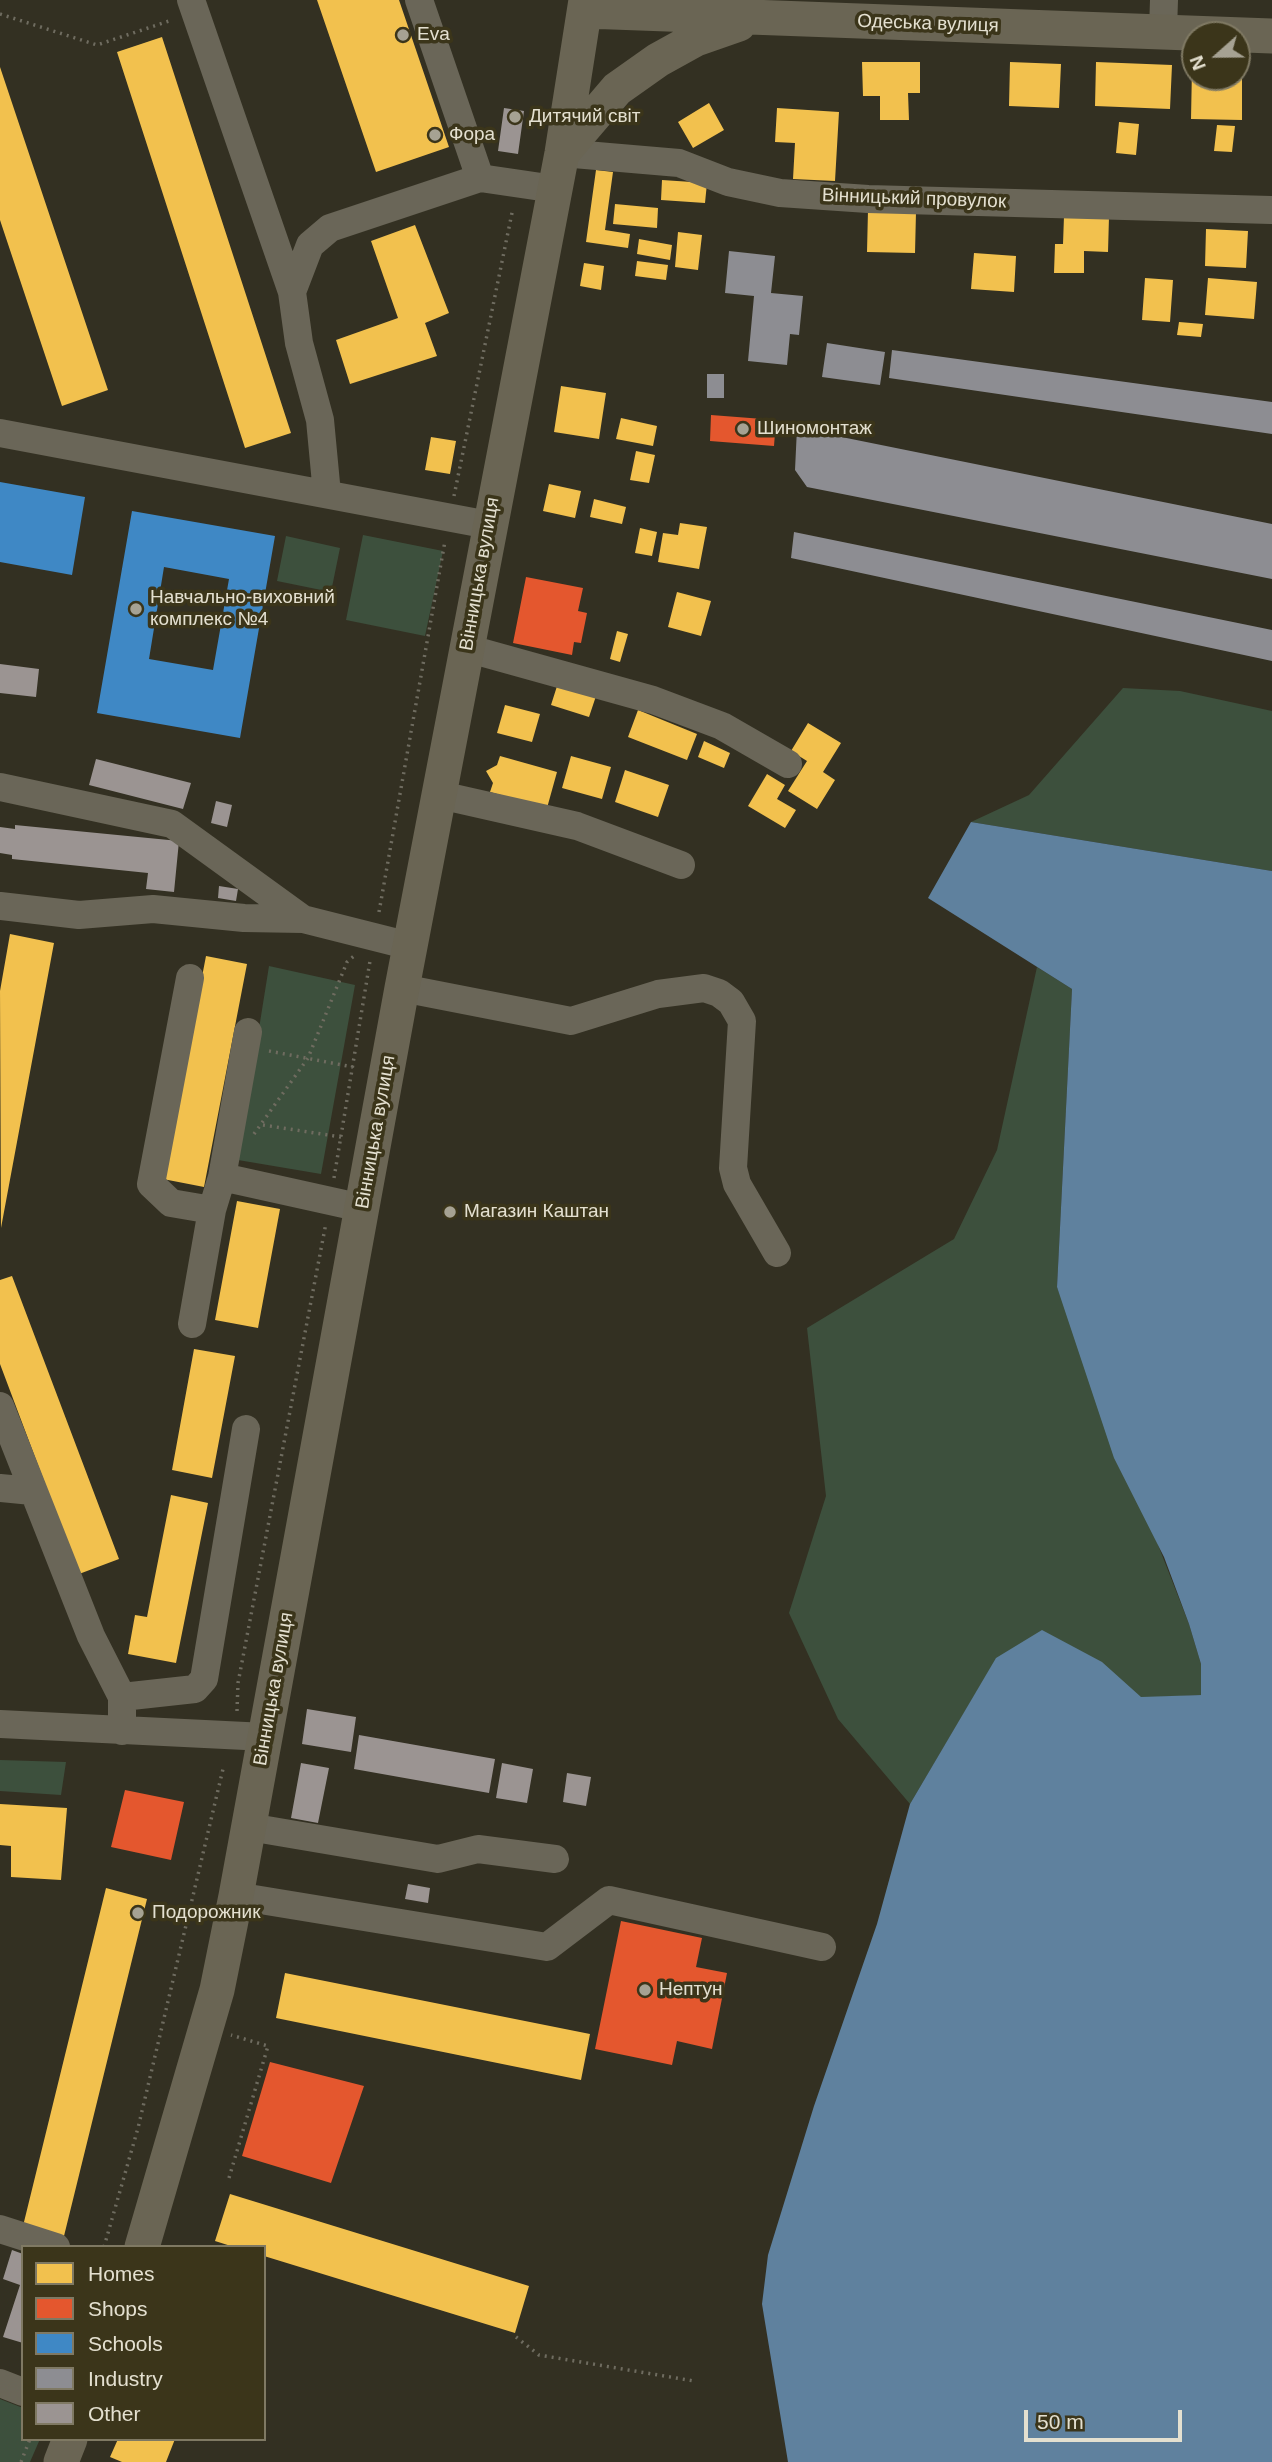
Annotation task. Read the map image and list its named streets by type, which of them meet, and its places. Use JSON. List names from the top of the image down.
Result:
{
  "streets": {
    "main road": ["Одеська вулиця", "Вінницька вулиця"],
    "street": ["Вінницький провулок"]
  },
  "crossings": [
    ["Одеська вулиця", "Вінницька вулиця"],
    ["Вінницький провулок", "Вінницька вулиця"]
  ],
  "places": [
    "Eva",
    "Дитячий світ",
    "Фора",
    "Шиномонтаж",
    "Навчально-виховний комплекс №4",
    "Магазин Каштан",
    "Подорожник",
    "Нептун"
  ],
  "legend": [
    "Homes",
    "Shops",
    "Schools",
    "Industry",
    "Other"
  ],
  "scale_bar": "50 m",
  "north": "left"
}
